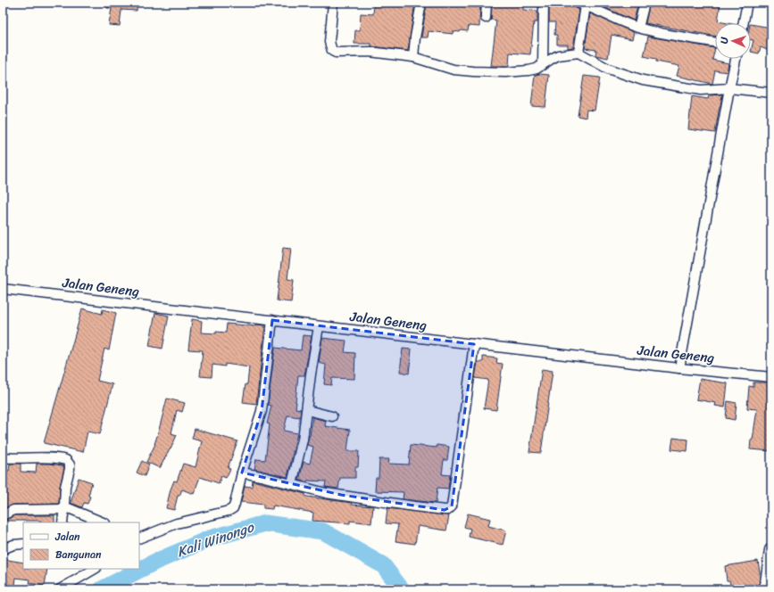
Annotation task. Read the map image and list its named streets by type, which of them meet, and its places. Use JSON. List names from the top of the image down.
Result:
{
  "streets": {
    "street": ["Jalan Geneng"]
  },
  "water": ["Kali Winongo"],
  "legend": ["Jalan", "Bangunan"],
  "north": "left"
}
